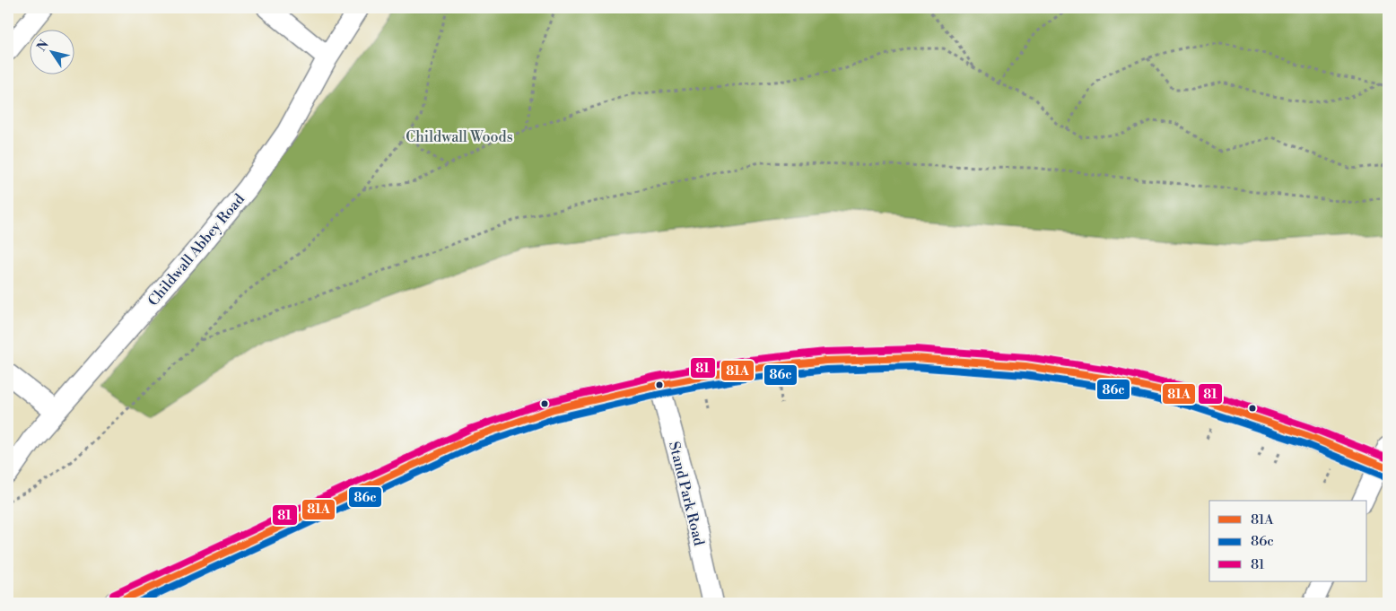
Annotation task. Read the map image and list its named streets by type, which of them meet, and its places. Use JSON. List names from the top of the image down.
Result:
{
  "streets": {
    "street": ["Childwall Abbey Road", "Stand Park Road"]
  },
  "parks": ["Childwall Woods"],
  "lines": ["transit line 81", "transit line 81A", "transit line 86c"],
  "legend": ["81A", "86c", "81"],
  "north": "top left"
}
